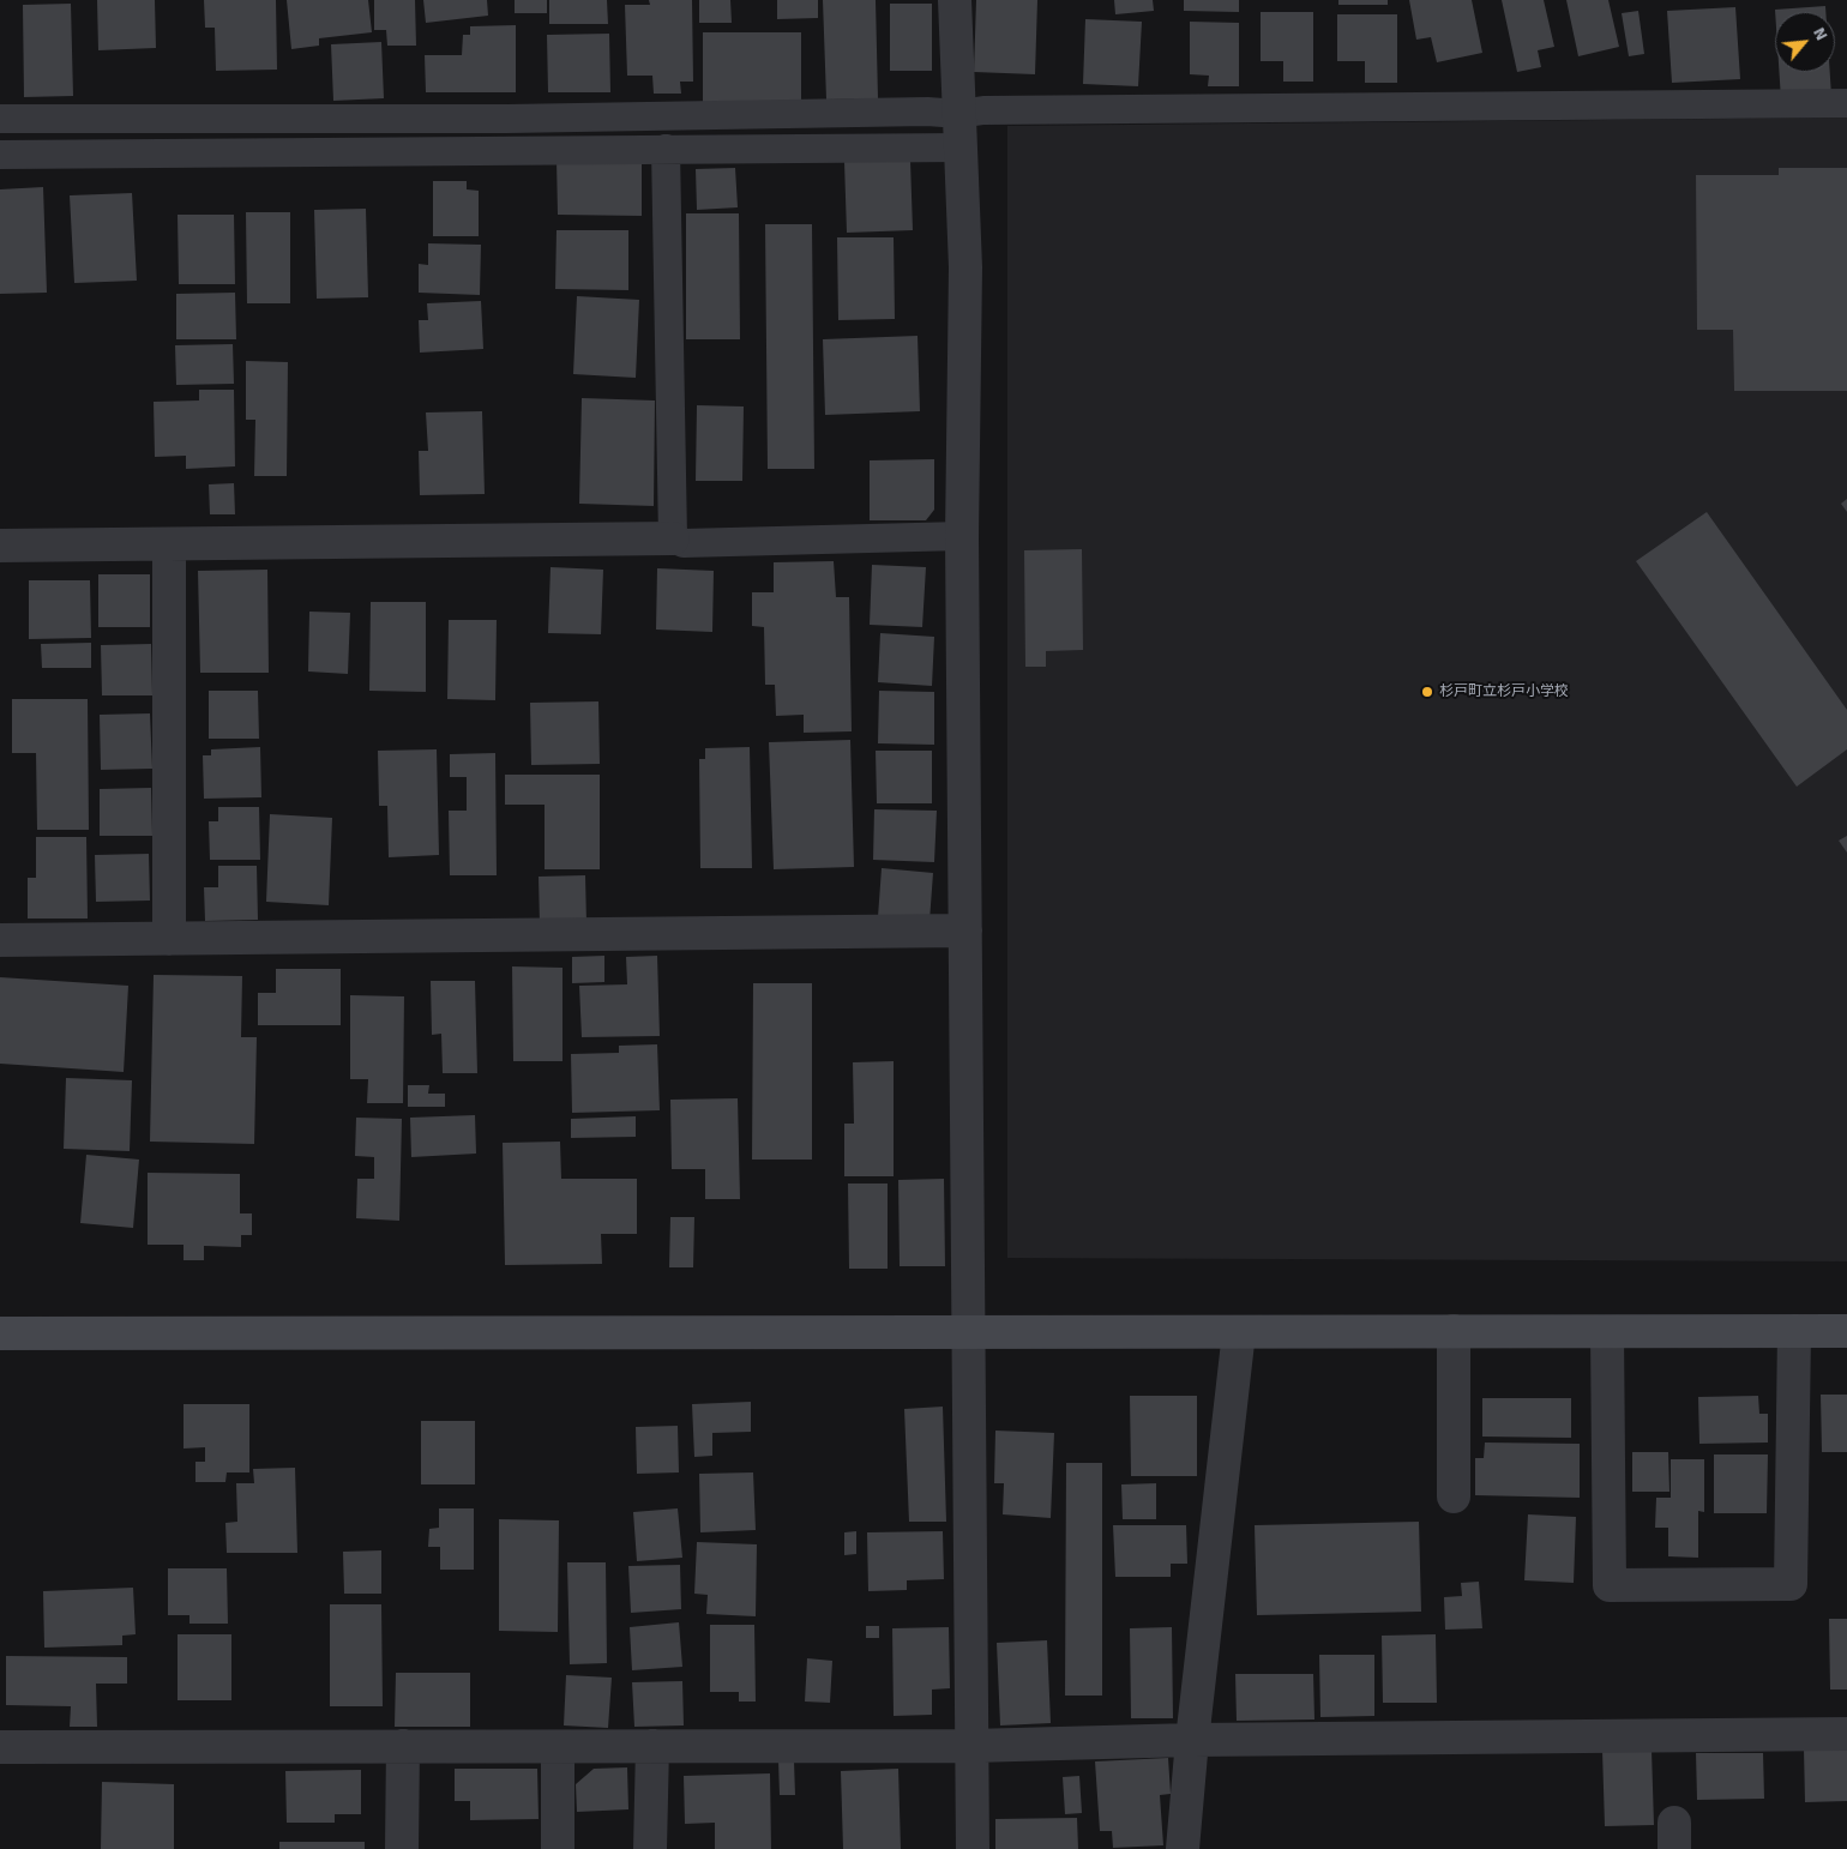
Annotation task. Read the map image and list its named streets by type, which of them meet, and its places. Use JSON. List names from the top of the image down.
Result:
{
  "places": ["杉戸町立杉戸小学校"],
  "north": "top right"
}
